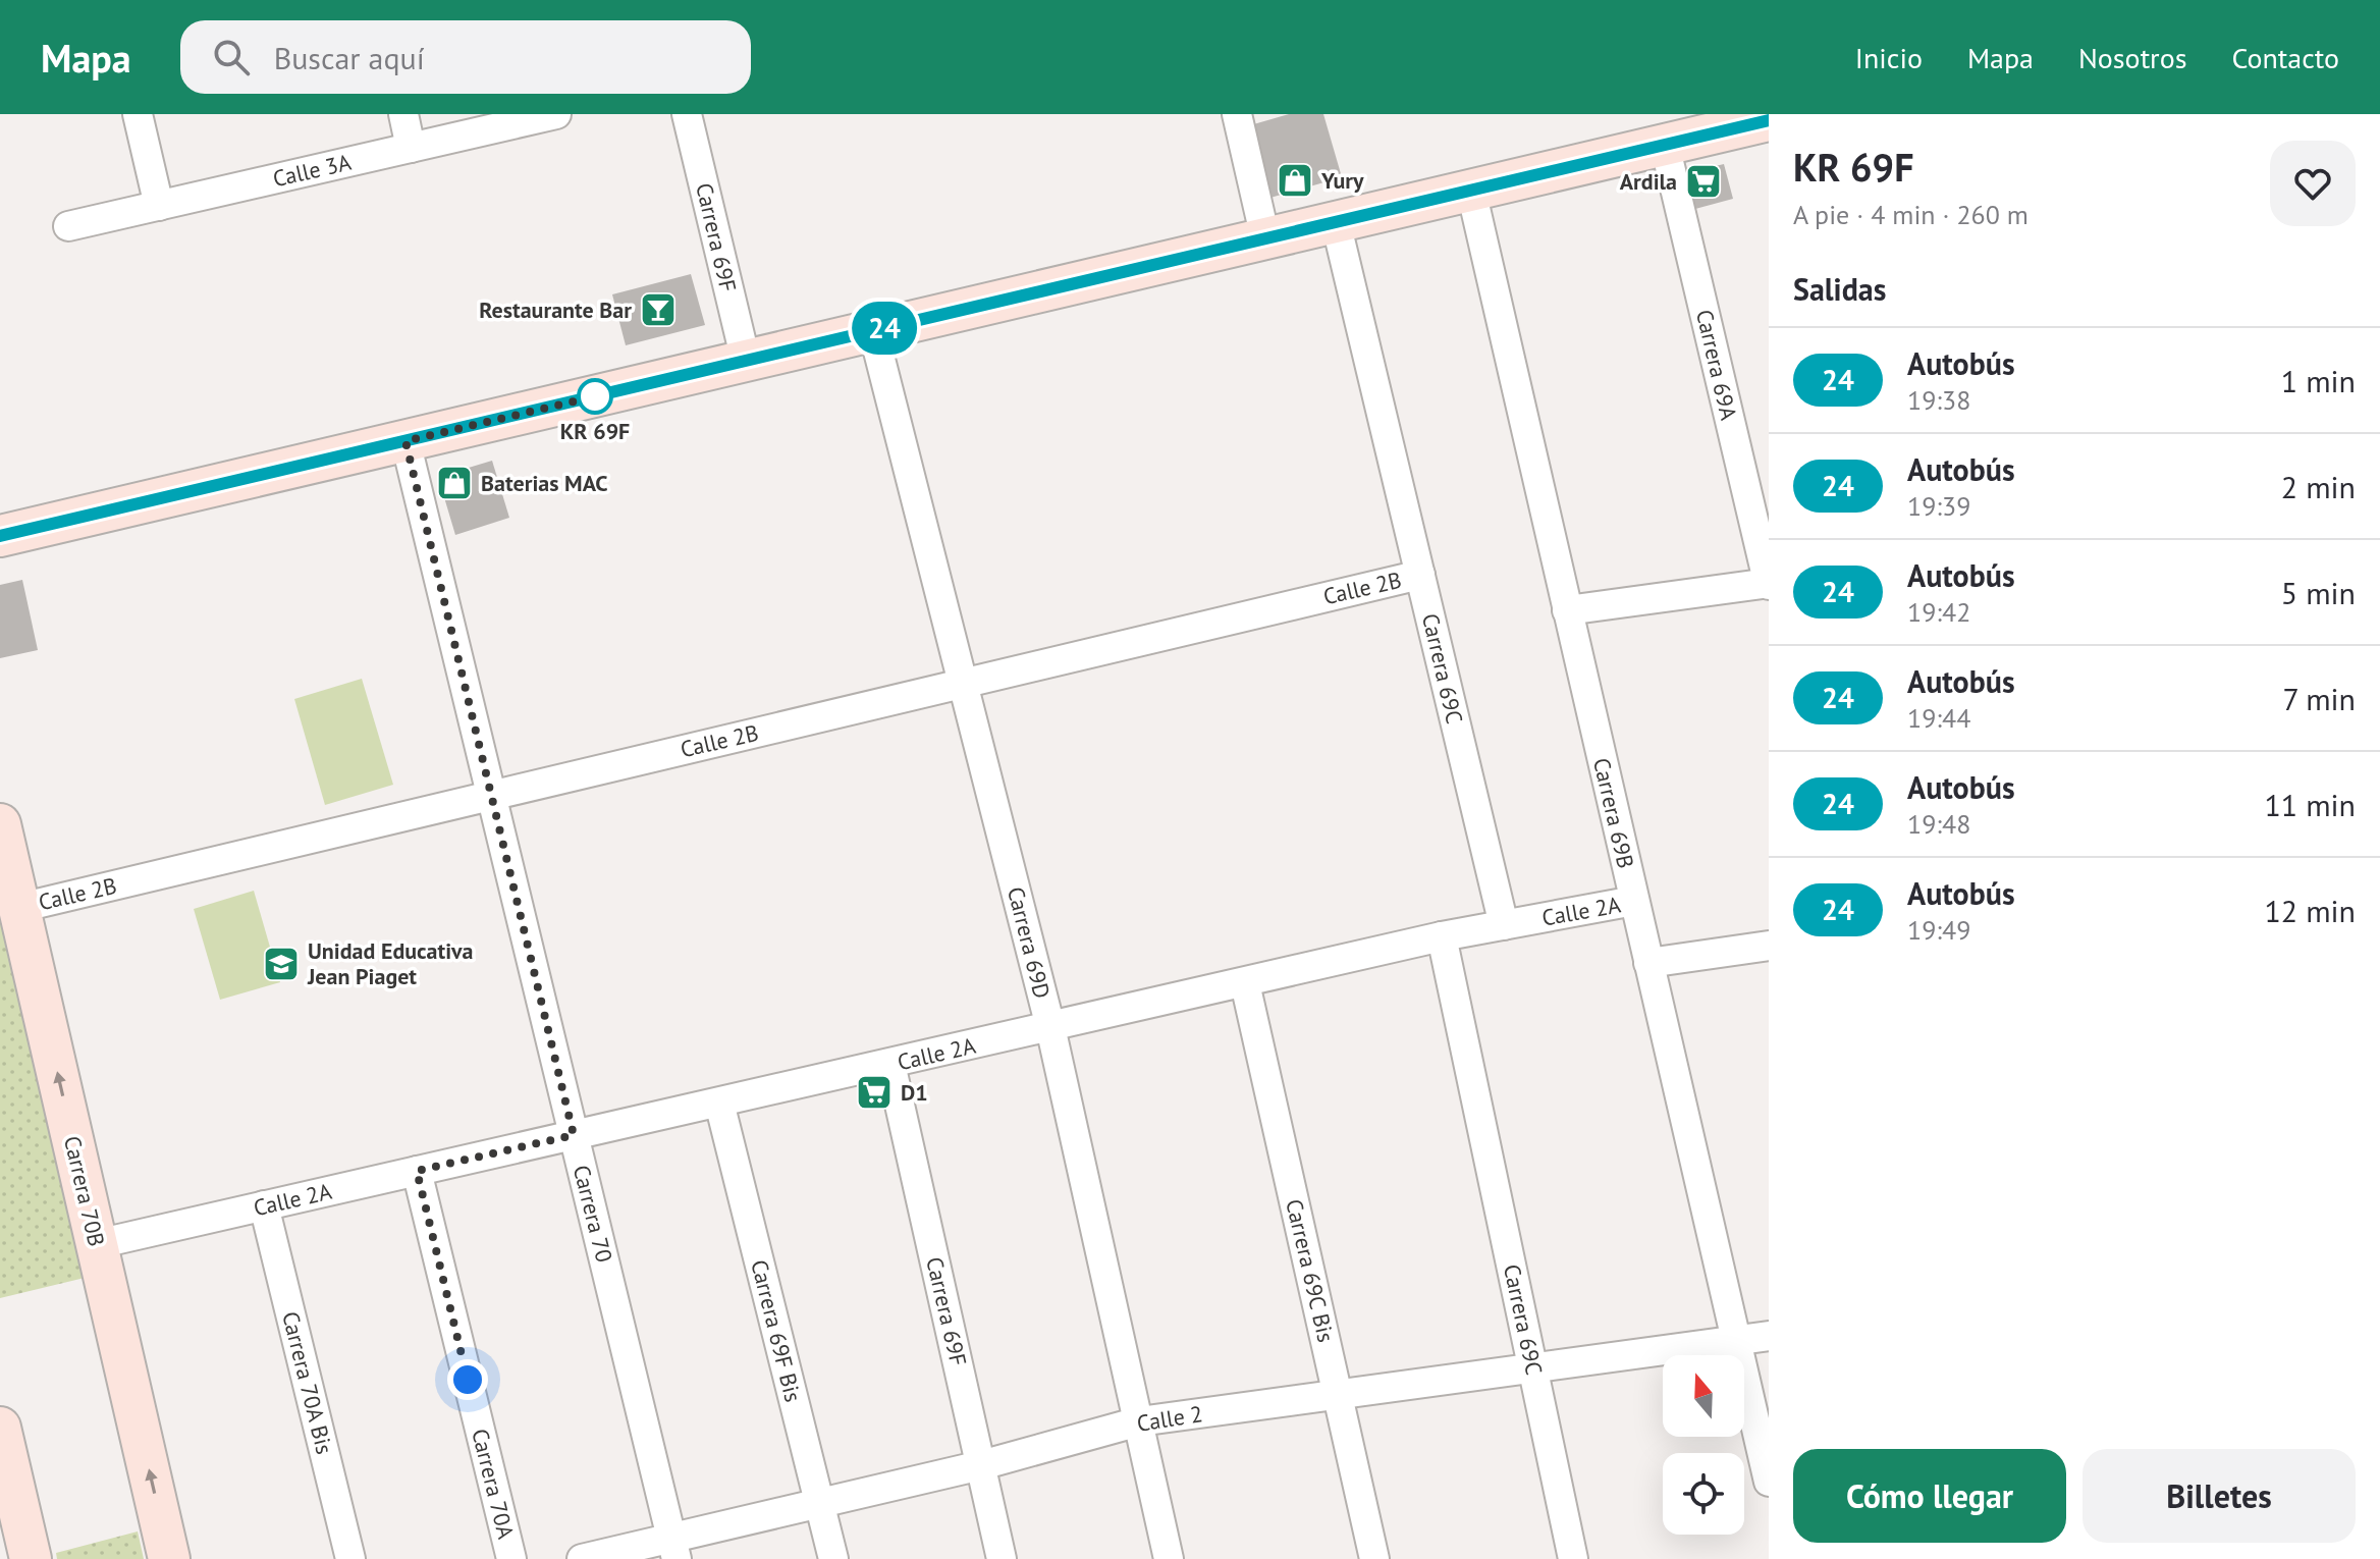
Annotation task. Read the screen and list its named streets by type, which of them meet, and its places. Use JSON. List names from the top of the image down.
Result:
{
  "streets": {
    "street": [
      "Calle 3A",
      "Carrera 69F",
      "Carrera 69A",
      "Calle 2B",
      "Carrera 69C",
      "Carrera 69B",
      "Calle 2A",
      "Carrera 69D",
      "Carrera 70B",
      "Carrera 70",
      "Carrera 69C Bis",
      "Carrera 69F Bis",
      "Carrera 70A Bis",
      "Calle 2",
      "Carrera 70A"
    ]
  },
  "crossings": [
    ["Carrera 69F", "Calle 2A"],
    ["Carrera 69F", "Calle 2"],
    ["Calle 2B", "Carrera 69C"],
    ["Calle 2B", "Carrera 69D"],
    ["Calle 2B", "Carrera 70B"],
    ["Calle 2B", "Carrera 70"],
    ["Carrera 69C", "Calle 2A"],
    ["Carrera 69C", "Calle 2"],
    ["Carrera 69B", "Calle 2A"],
    ["Carrera 69B", "Calle 2"],
    ["Calle 2A", "Carrera 69D"],
    ["Calle 2A", "Carrera 70B"],
    ["Calle 2A", "Carrera 70"],
    ["Calle 2A", "Carrera 69C Bis"],
    ["Calle 2A", "Carrera 69F Bis"],
    ["Calle 2A", "Carrera 70A Bis"],
    ["Calle 2A", "Carrera 70A"],
    ["Carrera 69D", "Calle 2"],
    ["Carrera 70", "Calle 2"],
    ["Carrera 69C Bis", "Calle 2"],
    ["Carrera 69F Bis", "Calle 2"]
  ],
  "one_way": ["Carrera 70B"],
  "places": {
    "shop": ["Yury", "Baterias MAC"],
    "supermarket": ["Ardila", "D1"],
    "bar": ["Restaurante Bar"],
    "other": ["KR 69F"],
    "school or university": ["Unidad Educativa Jean Piaget"]
  },
  "lines": ["bus line 24"],
  "north": "top",
  "page": {
    "header": "Mapa",
    "search": "Buscar aquí",
    "nav": [
      "Inicio",
      "Mapa",
      "Nosotros",
      "Contacto"
    ],
    "on_map": "24",
    "heading": [
      ["KR 69F", "A pie · 4 min · 260 m"],
      "Salidas"
    ],
    "list": [
      {
        "mark": "24",
        "name": "Autobús",
        "note": "19:38",
        "value": "1 min"
      },
      {
        "mark": "24",
        "name": "Autobús",
        "note": "19:39",
        "value": "2 min"
      },
      {
        "mark": "24",
        "name": "Autobús",
        "note": "19:42",
        "value": "5 min"
      },
      {
        "mark": "24",
        "name": "Autobús",
        "note": "19:44",
        "value": "7 min"
      },
      {
        "mark": "24",
        "name": "Autobús",
        "note": "19:48",
        "value": "11 min"
      },
      {
        "mark": "24",
        "name": "Autobús",
        "note": "19:49",
        "value": "12 min"
      }
    ],
    "buttons": ["Cómo llegar", "Billetes"]
  }
}
